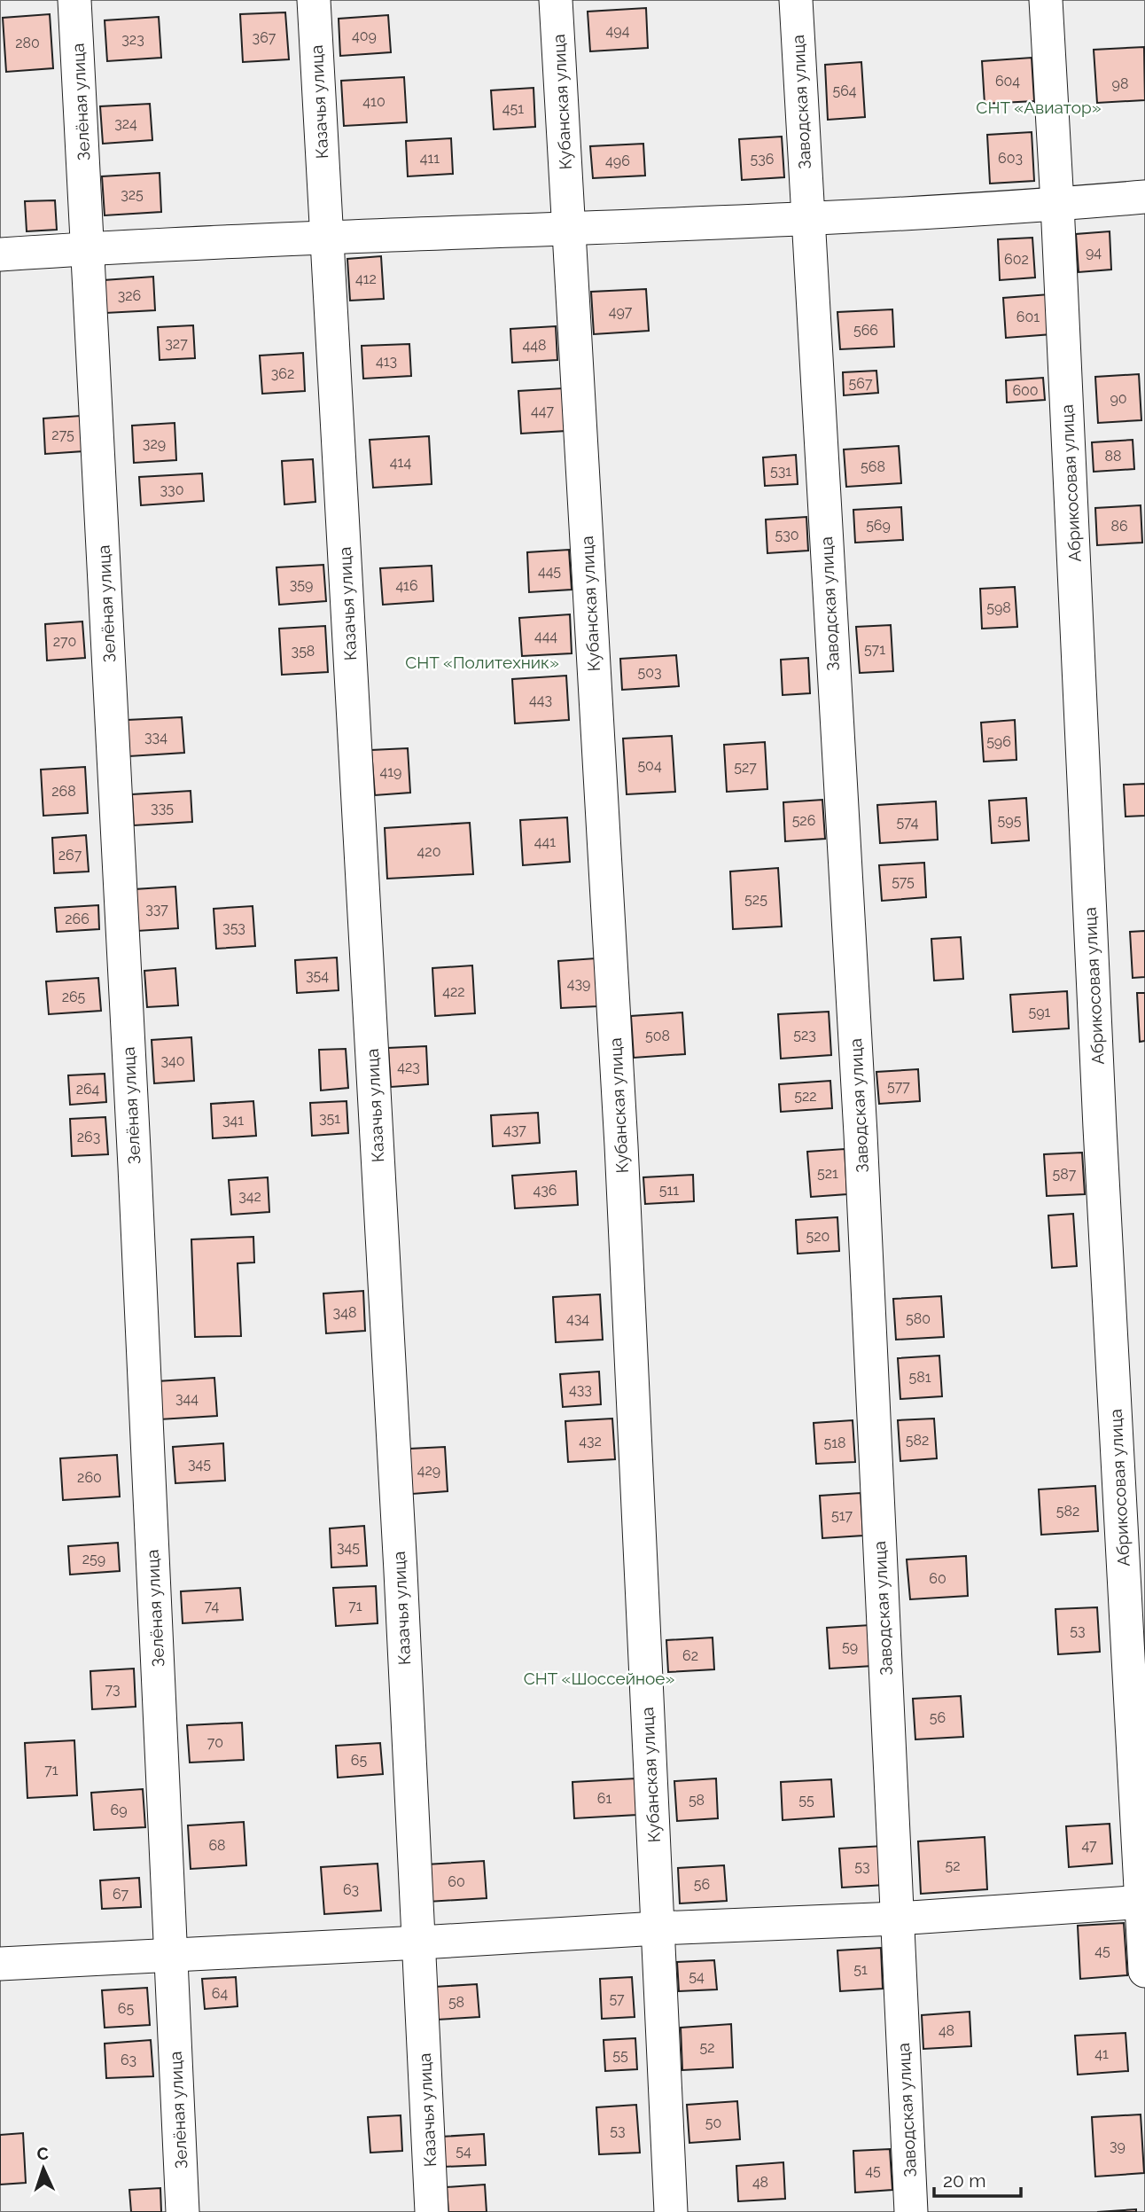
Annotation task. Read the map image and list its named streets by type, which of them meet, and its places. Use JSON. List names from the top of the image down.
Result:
{
  "streets": {
    "street": [
      "Зелёная улица",
      "Казачья улица",
      "Кубанская улица",
      "Заводская улица",
      "Абрикосовая улица"
    ]
  },
  "parks": ["СНТ «Авиатор»", "СНТ «Политехник»", "СНТ «Шоссейное»"],
  "house_numbers": [
    "494",
    "409",
    "367",
    "323",
    "280",
    "604",
    "98",
    "564",
    "410",
    "451",
    "324",
    "411",
    "603",
    "536",
    "496",
    "325",
    "94",
    "602",
    "412",
    "326",
    "497",
    "601",
    "566",
    "327",
    "448",
    "413",
    "362",
    "567",
    "600",
    "90",
    "447",
    "275",
    "329",
    "88",
    "414",
    "568",
    "531",
    "330",
    "569",
    "86",
    "530",
    "445",
    "359",
    "416",
    "598",
    "444",
    "270",
    "571",
    "358",
    "503",
    "443",
    "334",
    "596",
    "504",
    "527",
    "419",
    "268",
    "335",
    "526",
    "595",
    "574",
    "441",
    "420",
    "267",
    "575",
    "525",
    "337",
    "266",
    "353",
    "354",
    "439",
    "422",
    "265",
    "591",
    "523",
    "508",
    "340",
    "423",
    "577",
    "264",
    "522",
    "351",
    "341",
    "437",
    "263",
    "521",
    "587",
    "436",
    "511",
    "342",
    "520",
    "348",
    "434",
    "580",
    "581",
    "433",
    "344",
    "582",
    "432",
    "518",
    "345",
    "429",
    "260",
    "582",
    "517",
    "345",
    "259",
    "60",
    "74",
    "71",
    "53",
    "59",
    "62",
    "73",
    "56",
    "70",
    "65",
    "71",
    "61",
    "58",
    "55",
    "69",
    "68",
    "47",
    "52",
    "53",
    "60",
    "56",
    "63",
    "67",
    "45",
    "51",
    "54",
    "64",
    "57",
    "58",
    "65",
    "48",
    "52",
    "41",
    "55",
    "63",
    "50",
    "53",
    "39",
    "54",
    "45",
    "48"
  ],
  "scale_bar": "20 m",
  "north": "top"
}
